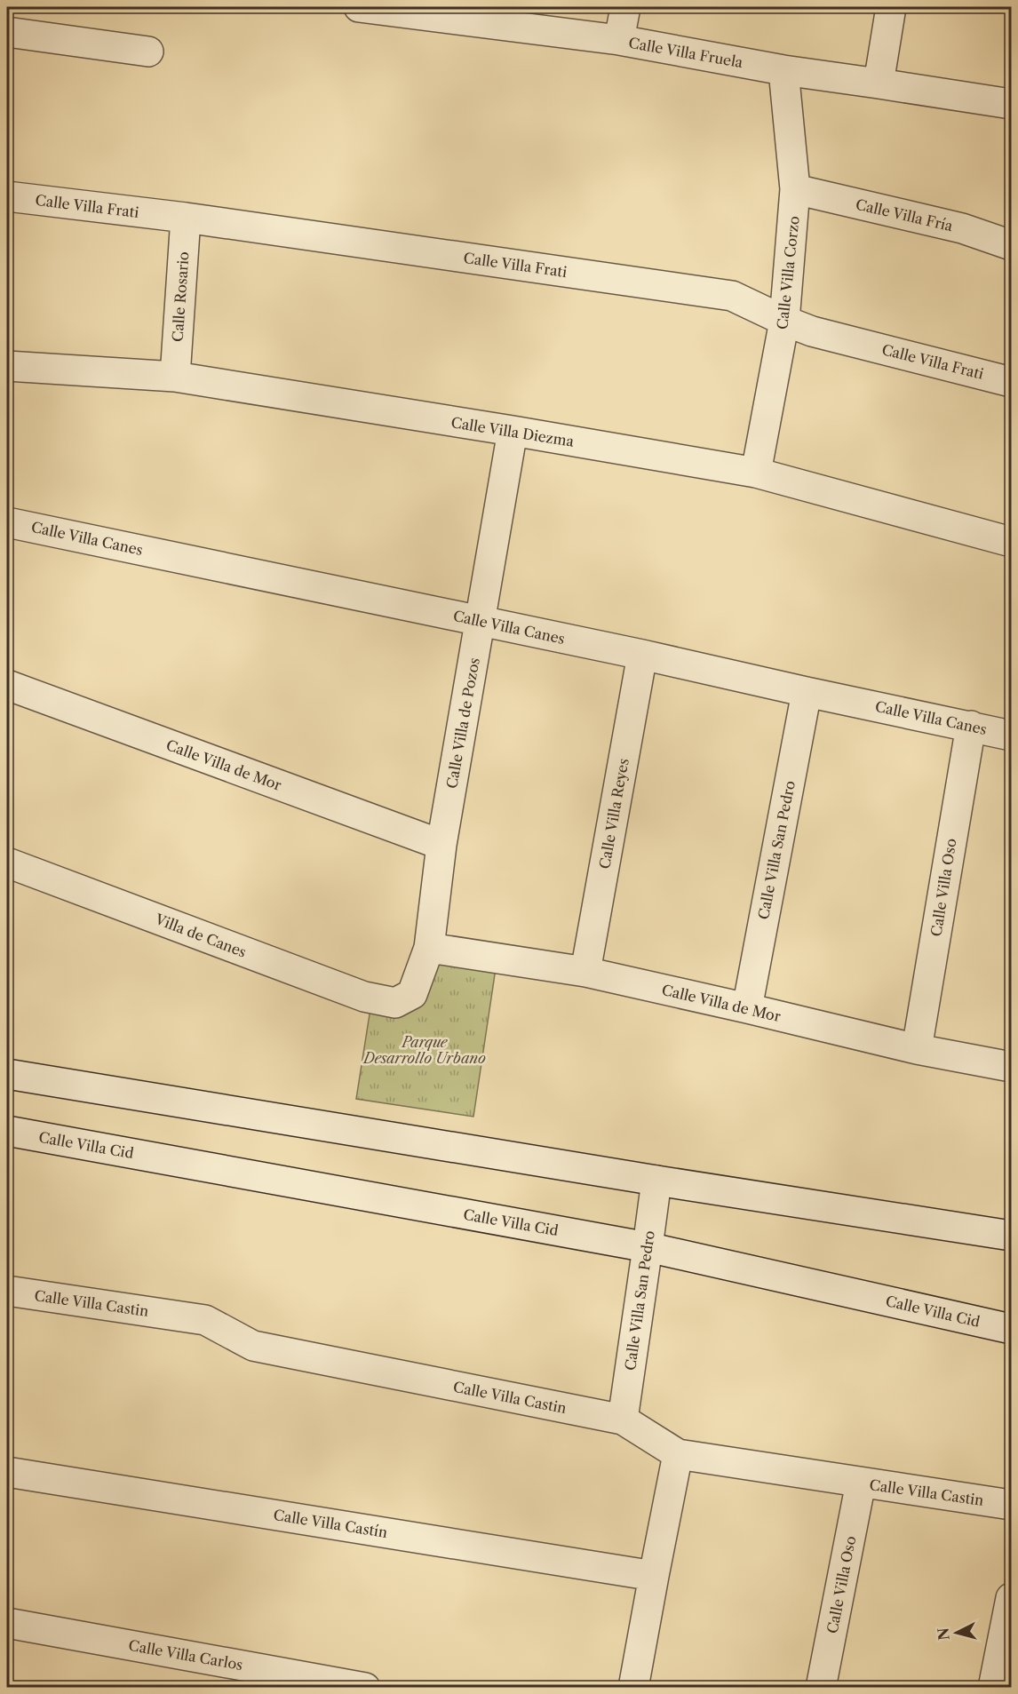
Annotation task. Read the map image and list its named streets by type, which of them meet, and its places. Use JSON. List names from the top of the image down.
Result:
{
  "streets": {
    "street": [
      "Calle Villa Fruela",
      "Calle Villa Frati",
      "Calle Villa Fría",
      "Calle Villa Corzo",
      "Calle Rosario",
      "Calle Villa Diezma",
      "Calle Villa Canes",
      "Calle Villa de Pozos",
      "Calle Villa de Mor",
      "Calle Villa Reyes",
      "Calle Villa San Pedro",
      "Calle Villa Oso",
      "Villa de Canes",
      "Calle Villa Cid",
      "Calle Villa Castin",
      "Calle Villa Castín",
      "Calle Villa Carlos"
    ]
  },
  "crossings": [
    ["Calle Villa Fruela", "Calle Villa Corzo"],
    ["Calle Villa Frati", "Calle Villa Corzo"],
    ["Calle Villa Frati", "Calle Rosario"],
    ["Calle Villa Fría", "Calle Villa Corzo"],
    ["Calle Villa Corzo", "Calle Villa Diezma"],
    ["Calle Rosario", "Calle Villa Diezma"],
    ["Calle Villa Diezma", "Calle Villa de Pozos"],
    ["Calle Villa Canes", "Calle Villa de Pozos"],
    ["Calle Villa Canes", "Calle Villa Reyes"],
    ["Calle Villa Canes", "Calle Villa San Pedro"],
    ["Calle Villa Canes", "Calle Villa Oso"],
    ["Calle Villa de Pozos", "Calle Villa de Mor"],
    ["Calle Villa de Pozos", "Villa de Canes"],
    ["Calle Villa de Mor", "Calle Villa Reyes"],
    ["Calle Villa de Mor", "Calle Villa San Pedro"],
    ["Calle Villa de Mor", "Calle Villa Oso"],
    ["Calle Villa San Pedro", "Calle Villa Cid"],
    ["Calle Villa San Pedro", "Calle Villa Castin"],
    ["Calle Villa Oso", "Calle Villa Castin"]
  ],
  "parks": ["Parque Desarrollo Urbano"],
  "north": "left"
}
